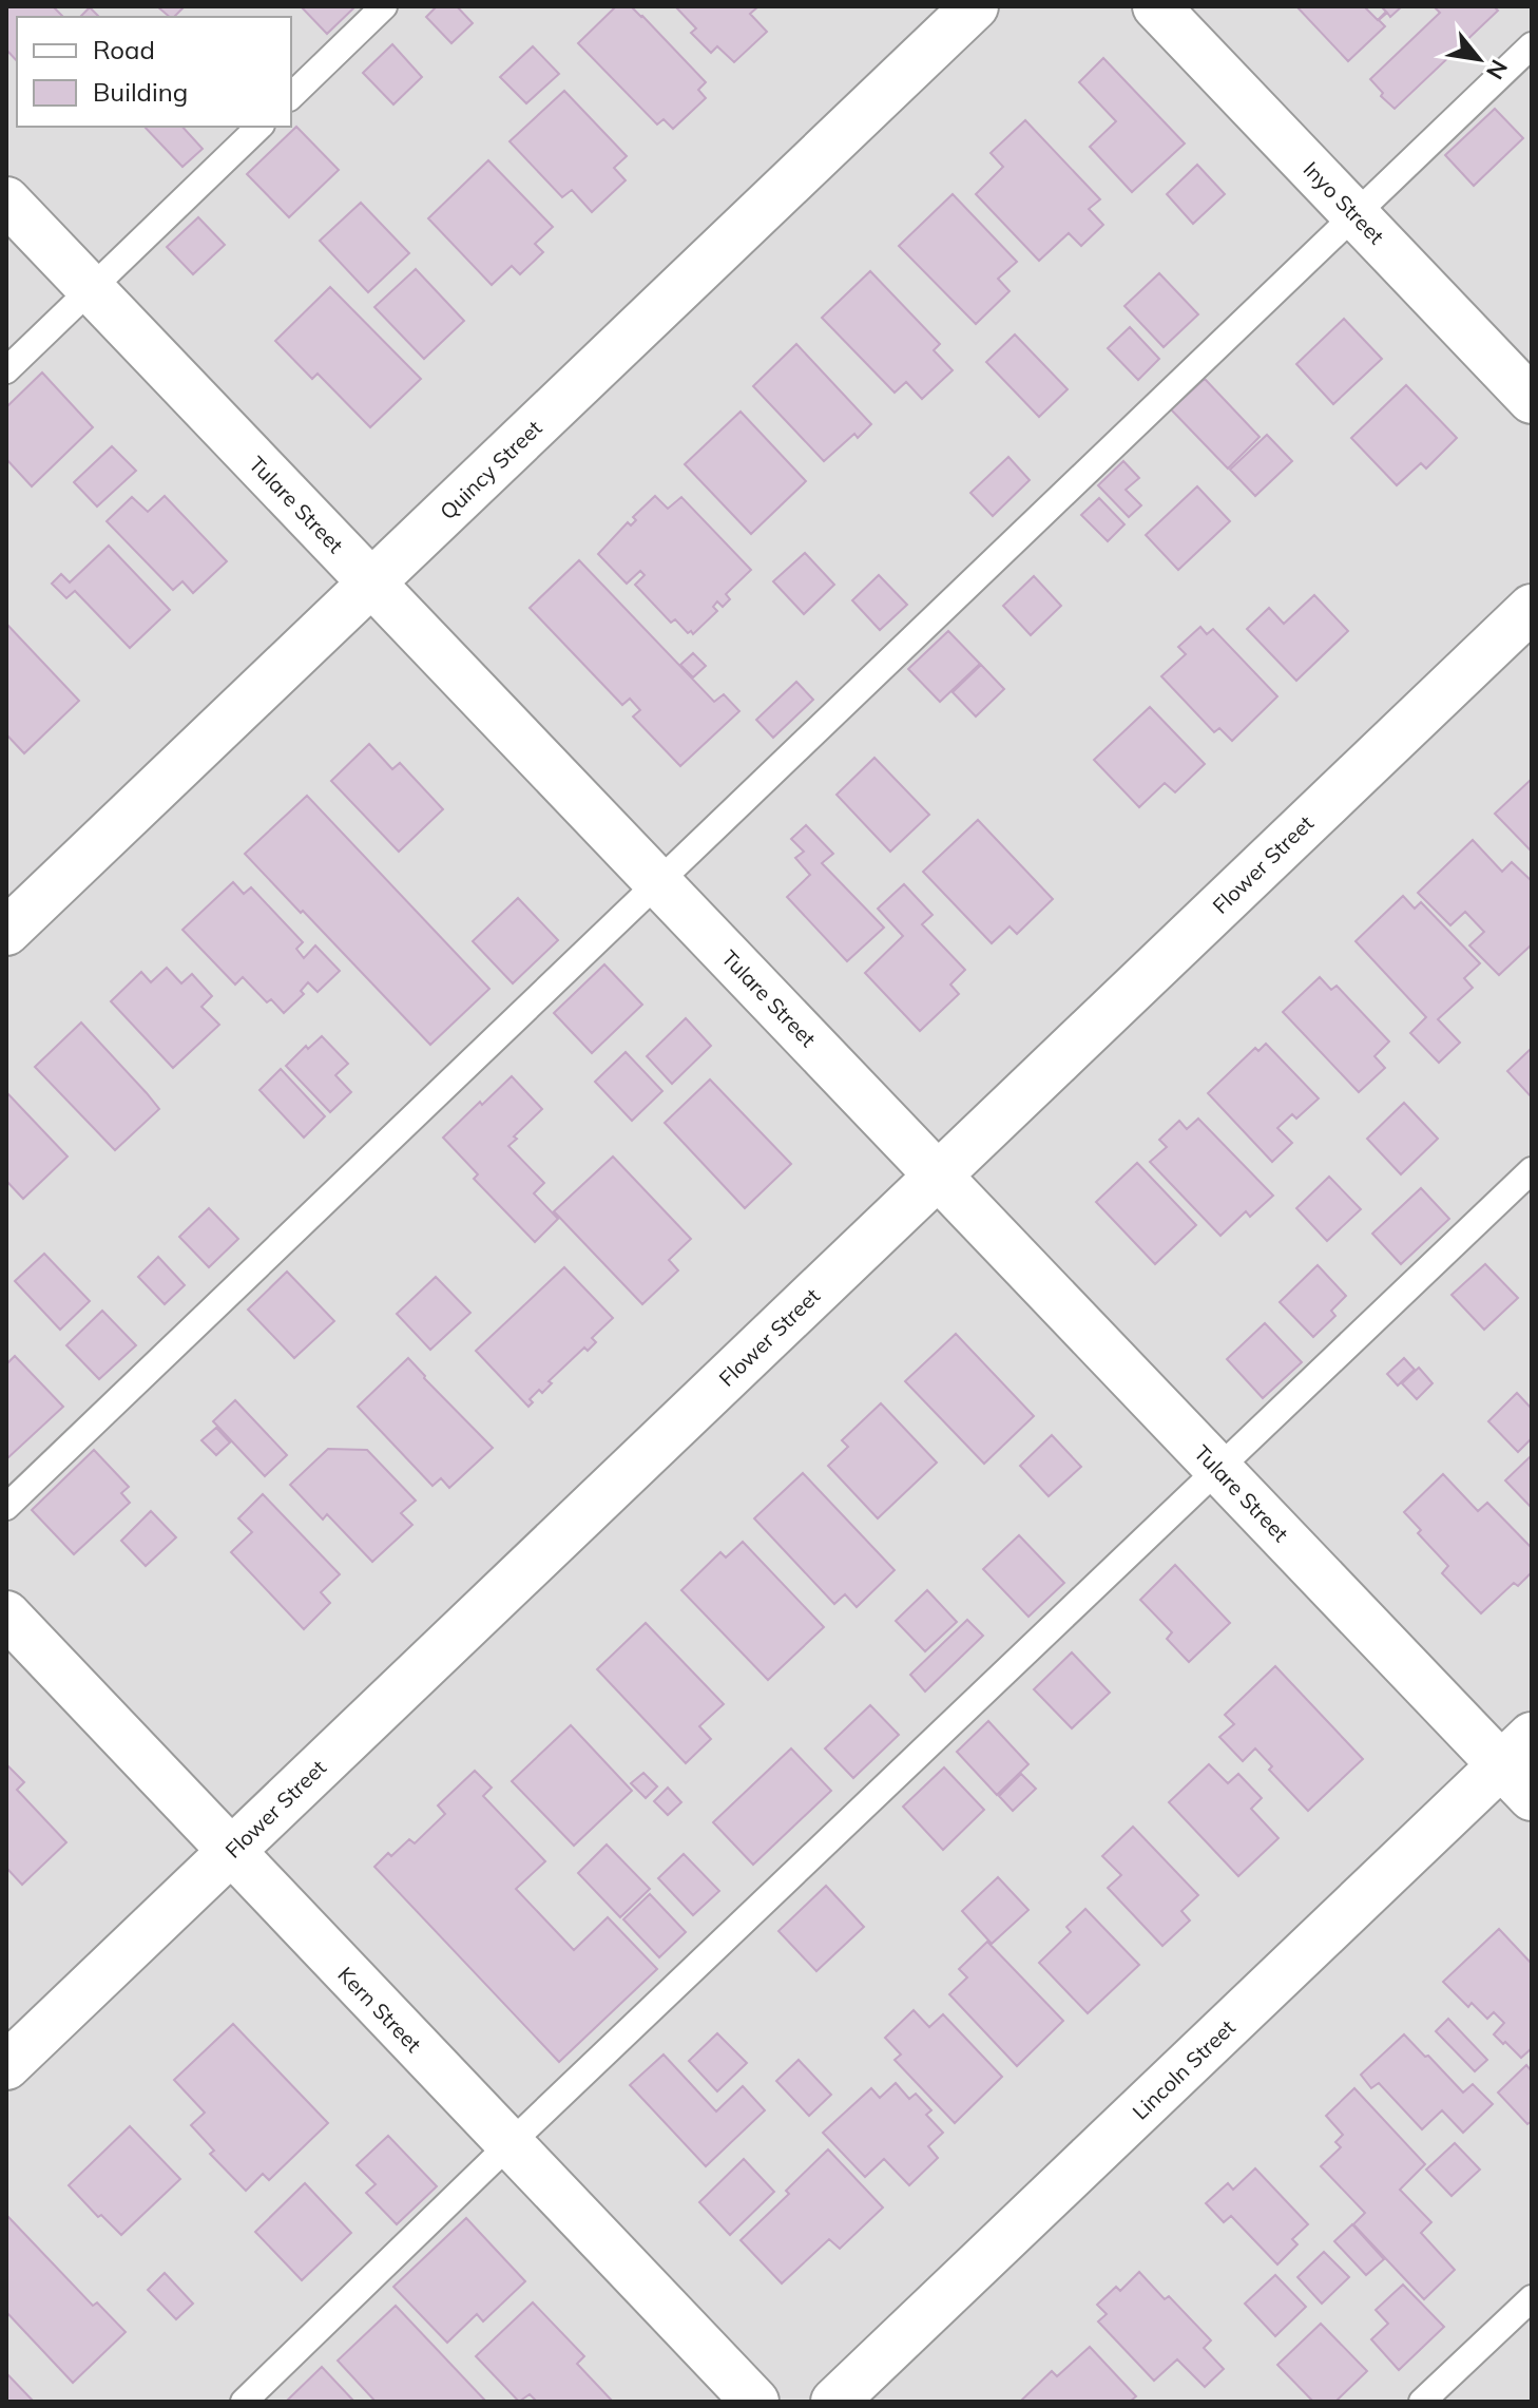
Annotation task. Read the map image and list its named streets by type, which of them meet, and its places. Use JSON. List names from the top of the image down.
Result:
{
  "streets": {
    "street": [
      "Inyo Street",
      "Quincy Street",
      "Tulare Street",
      "Flower Street",
      "Kern Street",
      "Lincoln Street"
    ]
  },
  "crossings": [
    ["Quincy Street", "Tulare Street"],
    ["Tulare Street", "Flower Street"],
    ["Tulare Street", "Lincoln Street"],
    ["Flower Street", "Kern Street"]
  ],
  "legend": ["Road", "Building"],
  "north": "bottom right"
}
